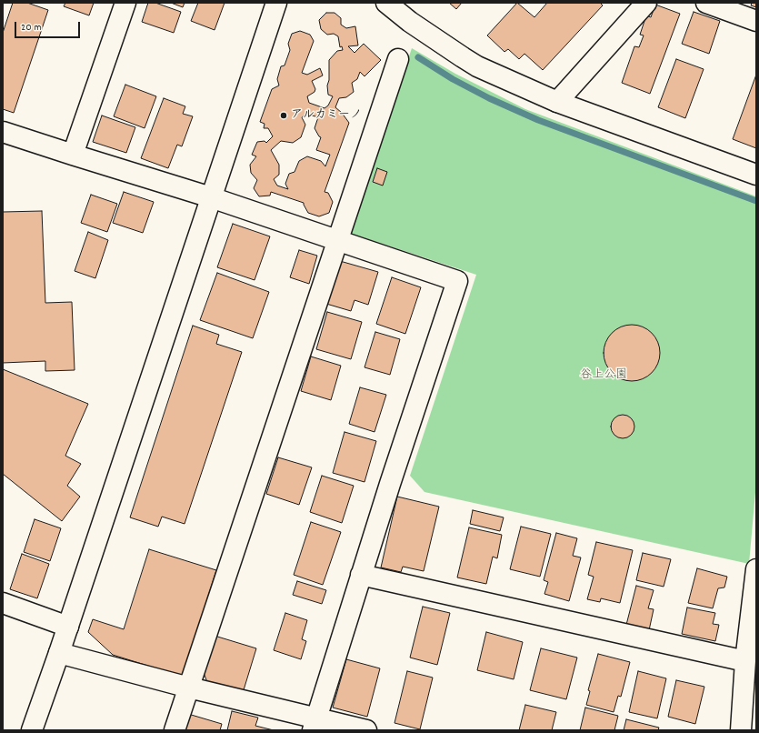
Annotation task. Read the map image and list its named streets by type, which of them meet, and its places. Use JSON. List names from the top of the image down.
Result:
{
  "parks": ["谷上公園"],
  "places": ["アルカミーノ"],
  "scale_bar": "20 m"
}
